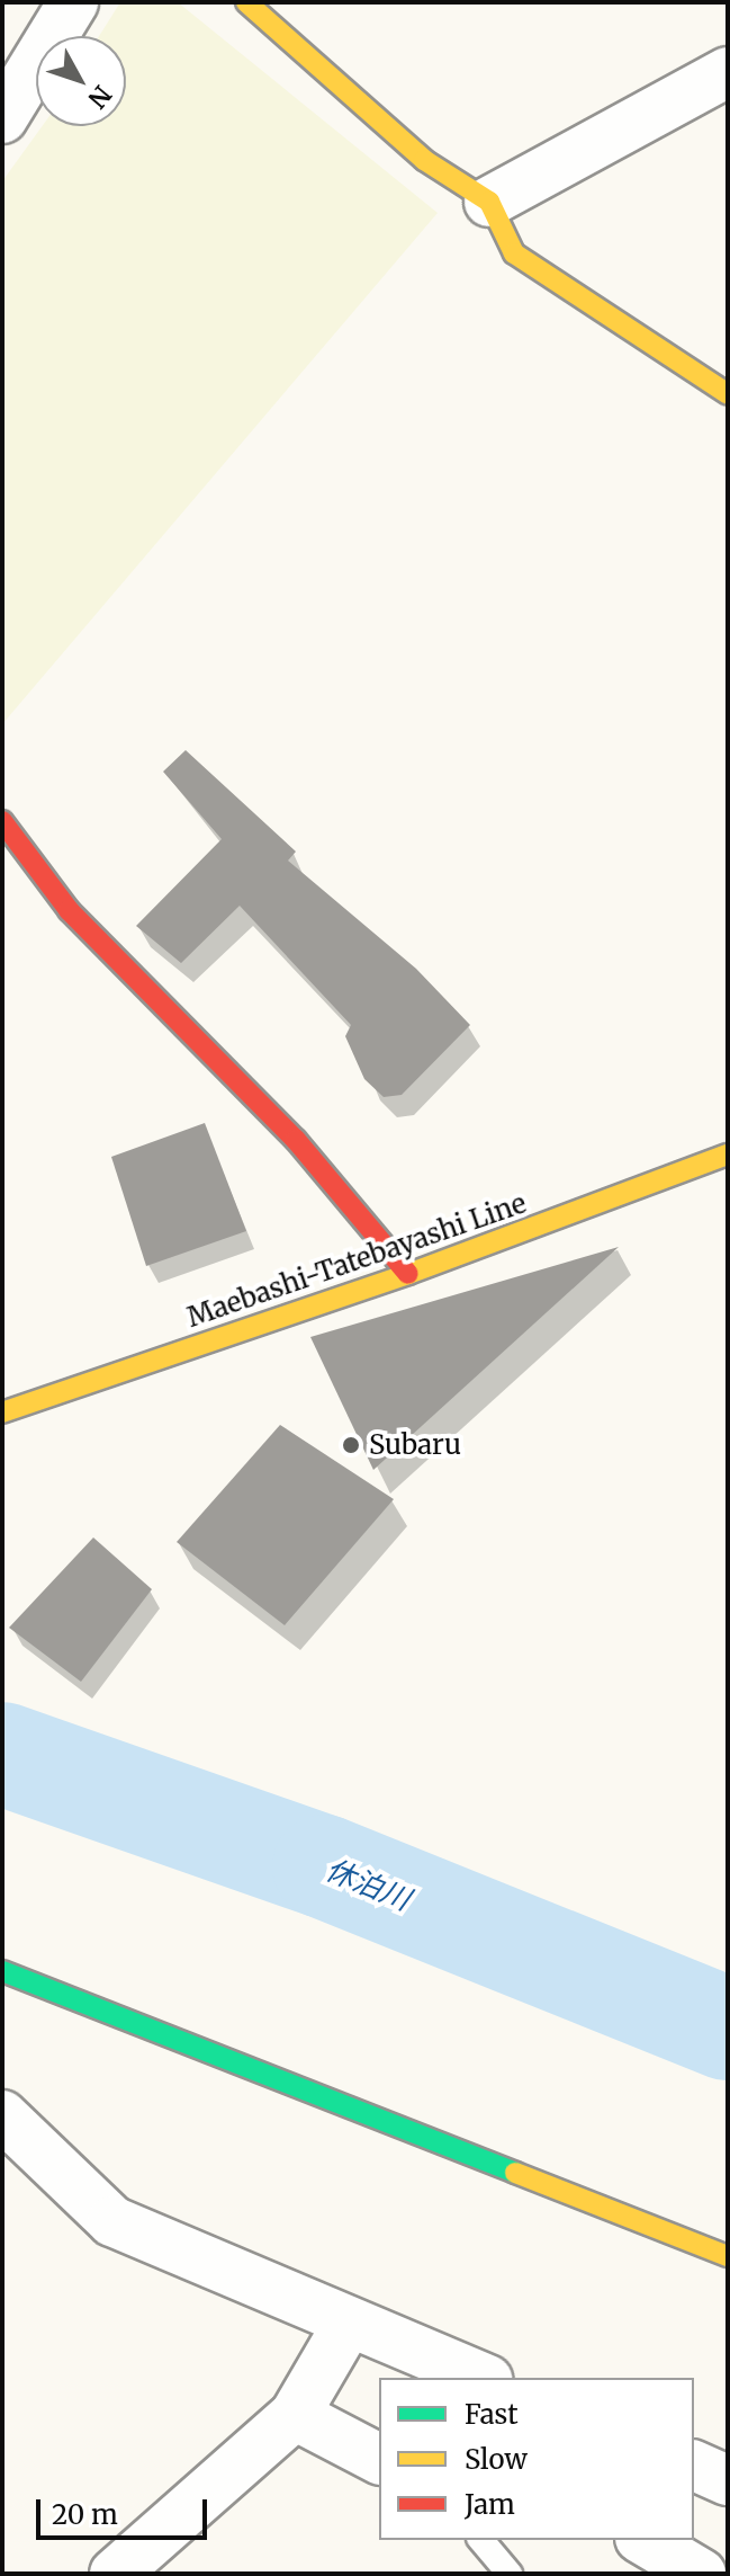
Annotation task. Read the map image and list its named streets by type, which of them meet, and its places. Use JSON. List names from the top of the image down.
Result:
{
  "streets": {
    "street": ["Maebashi-Tatebayashi Line"]
  },
  "water": ["休泊川"],
  "places": ["Subaru"],
  "legend": ["Fast", "Slow", "Jam"],
  "scale_bar": "20 m",
  "north": "bottom right"
}
